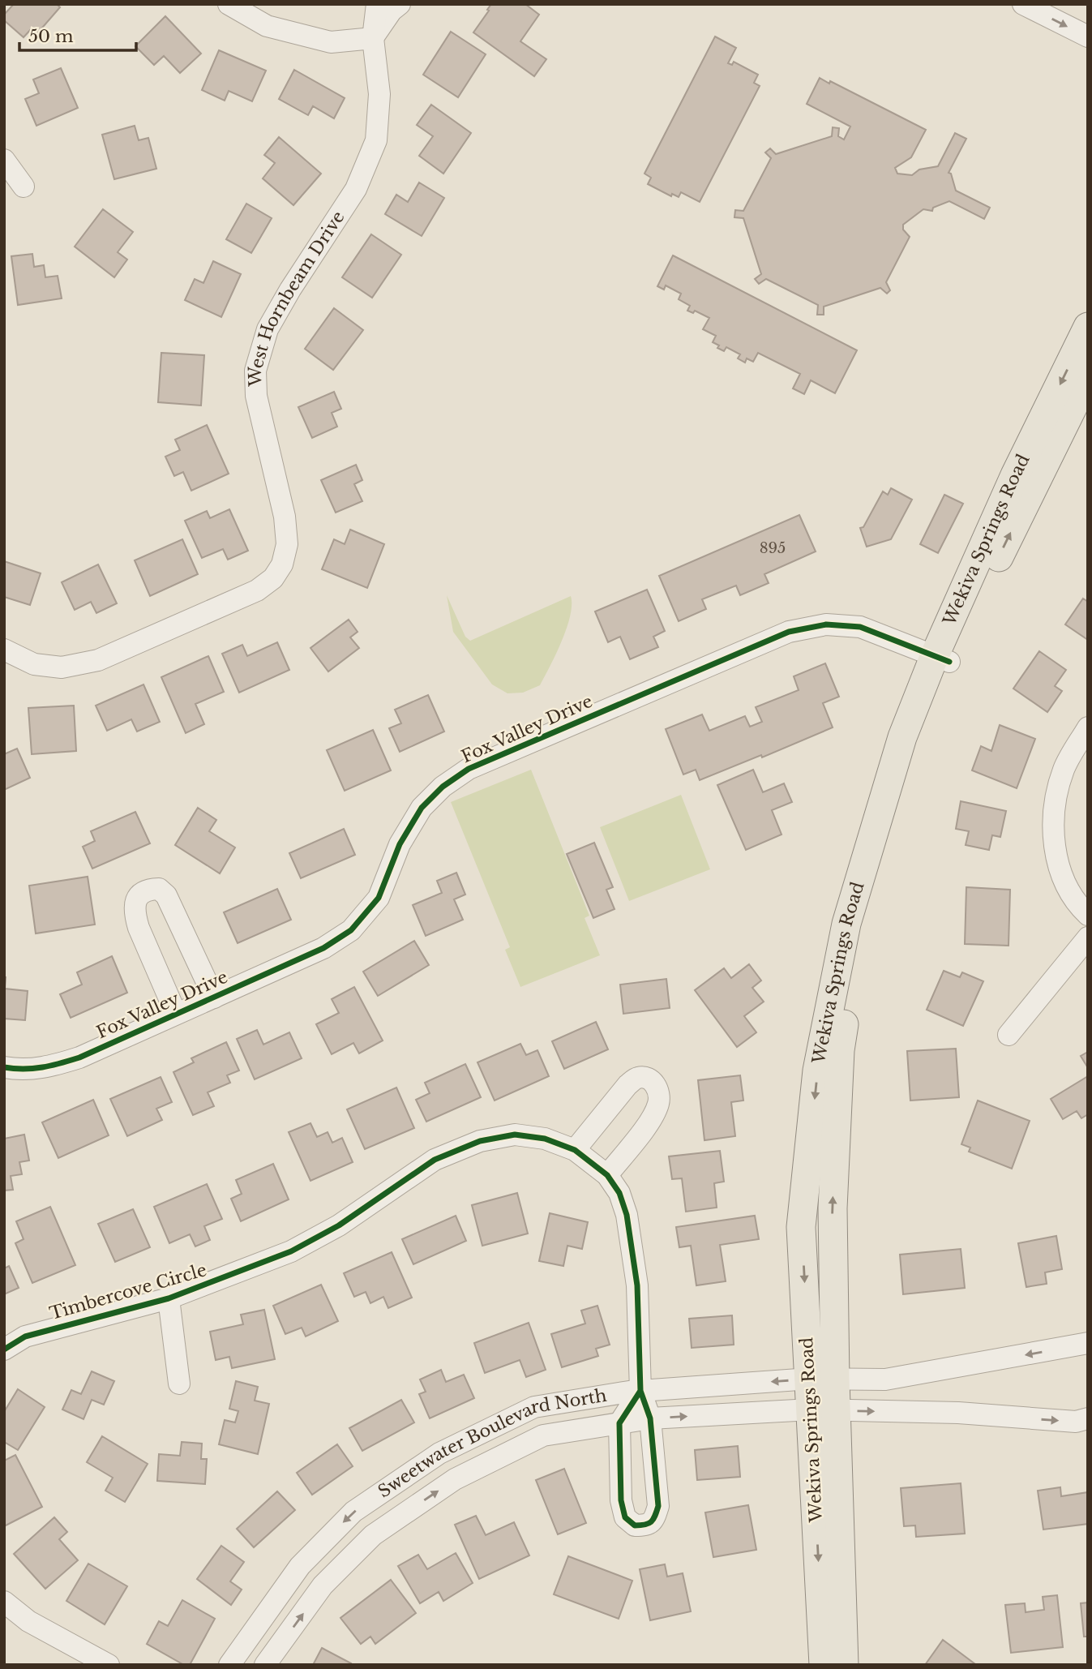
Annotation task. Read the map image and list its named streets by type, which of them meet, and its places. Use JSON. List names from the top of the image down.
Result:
{
  "streets": {
    "main road": ["Wekiva Springs Road"],
    "street": [
      "West Hornbeam Drive",
      "Fox Valley Drive",
      "Timbercove Circle",
      "Sweetwater Boulevard North"
    ]
  },
  "crossings": [
    ["Wekiva Springs Road", "Fox Valley Drive"],
    ["Wekiva Springs Road", "Sweetwater Boulevard North"],
    ["Timbercove Circle", "Sweetwater Boulevard North"]
  ],
  "house_numbers": ["895"],
  "scale_bar": "50 m"
}
